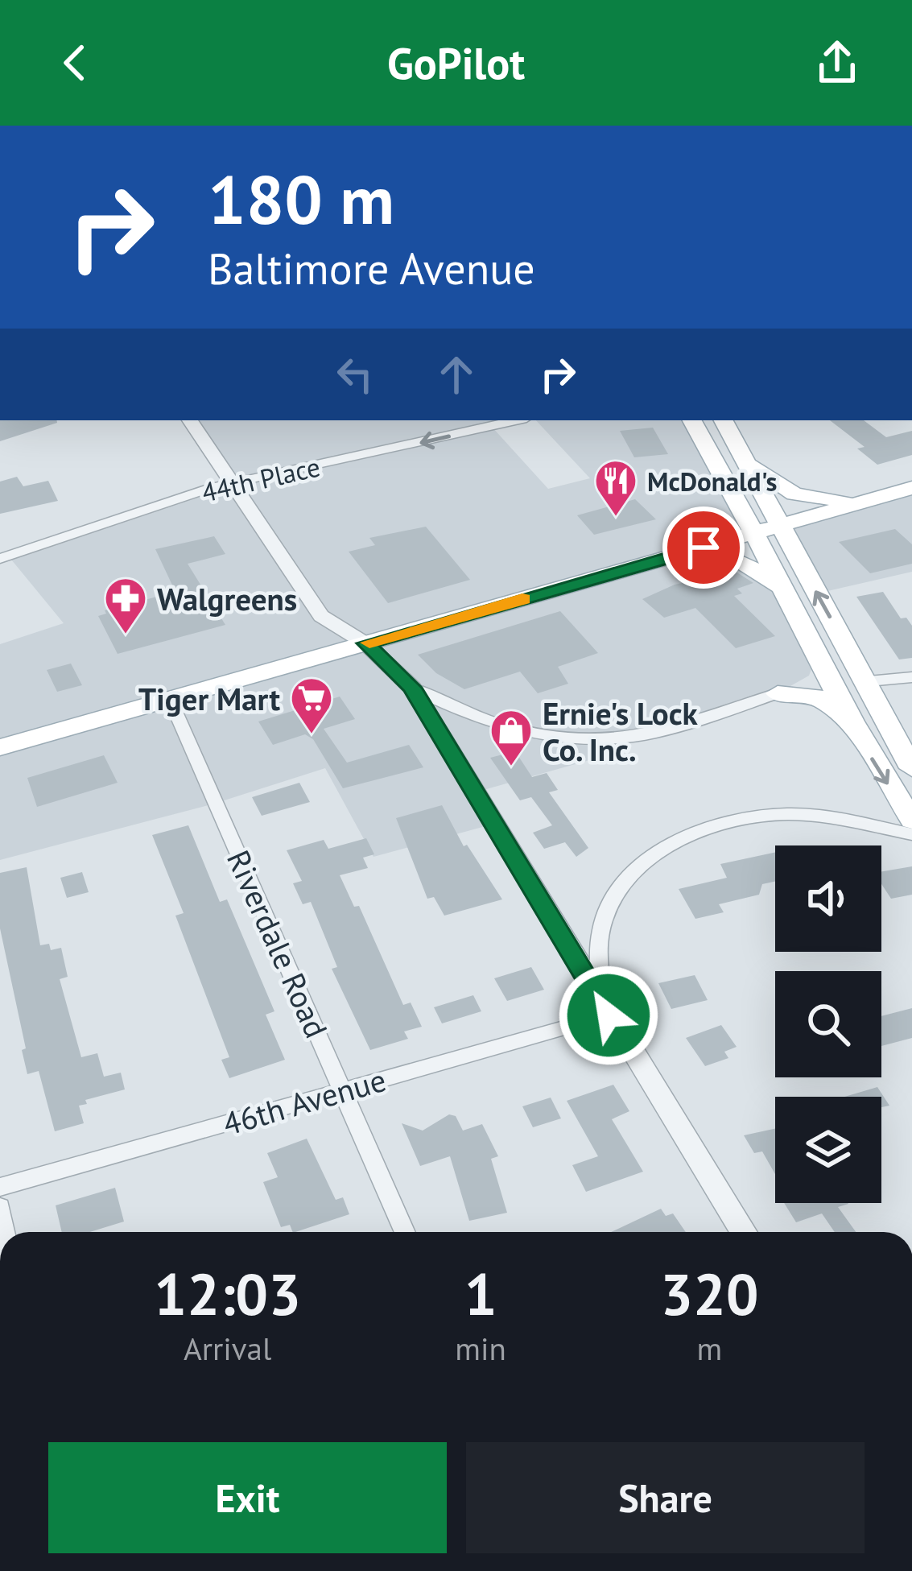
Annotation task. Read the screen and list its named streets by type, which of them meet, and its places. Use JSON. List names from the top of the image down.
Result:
{
  "streets": {
    "street": ["44th Place", "Riverdale Road", "46th Avenue"]
  },
  "crossings": [
    ["Riverdale Road", "46th Avenue"]
  ],
  "one_way": ["44th Place"],
  "places": {
    "restaurant": ["McDonald's"],
    "pharmacy": ["Walgreens"],
    "supermarket": ["Tiger Mart"],
    "shop": ["Ernie's Lock Co. Inc."]
  },
  "page": {
    "header": "GoPilot",
    "turn": ["180 m", "Baltimore Avenue"],
    "eta": [
      "12:03",
      "Arrival",
      "1",
      "min",
      "320",
      "m"
    ],
    "buttons": ["Exit", "Share"]
  }
}
